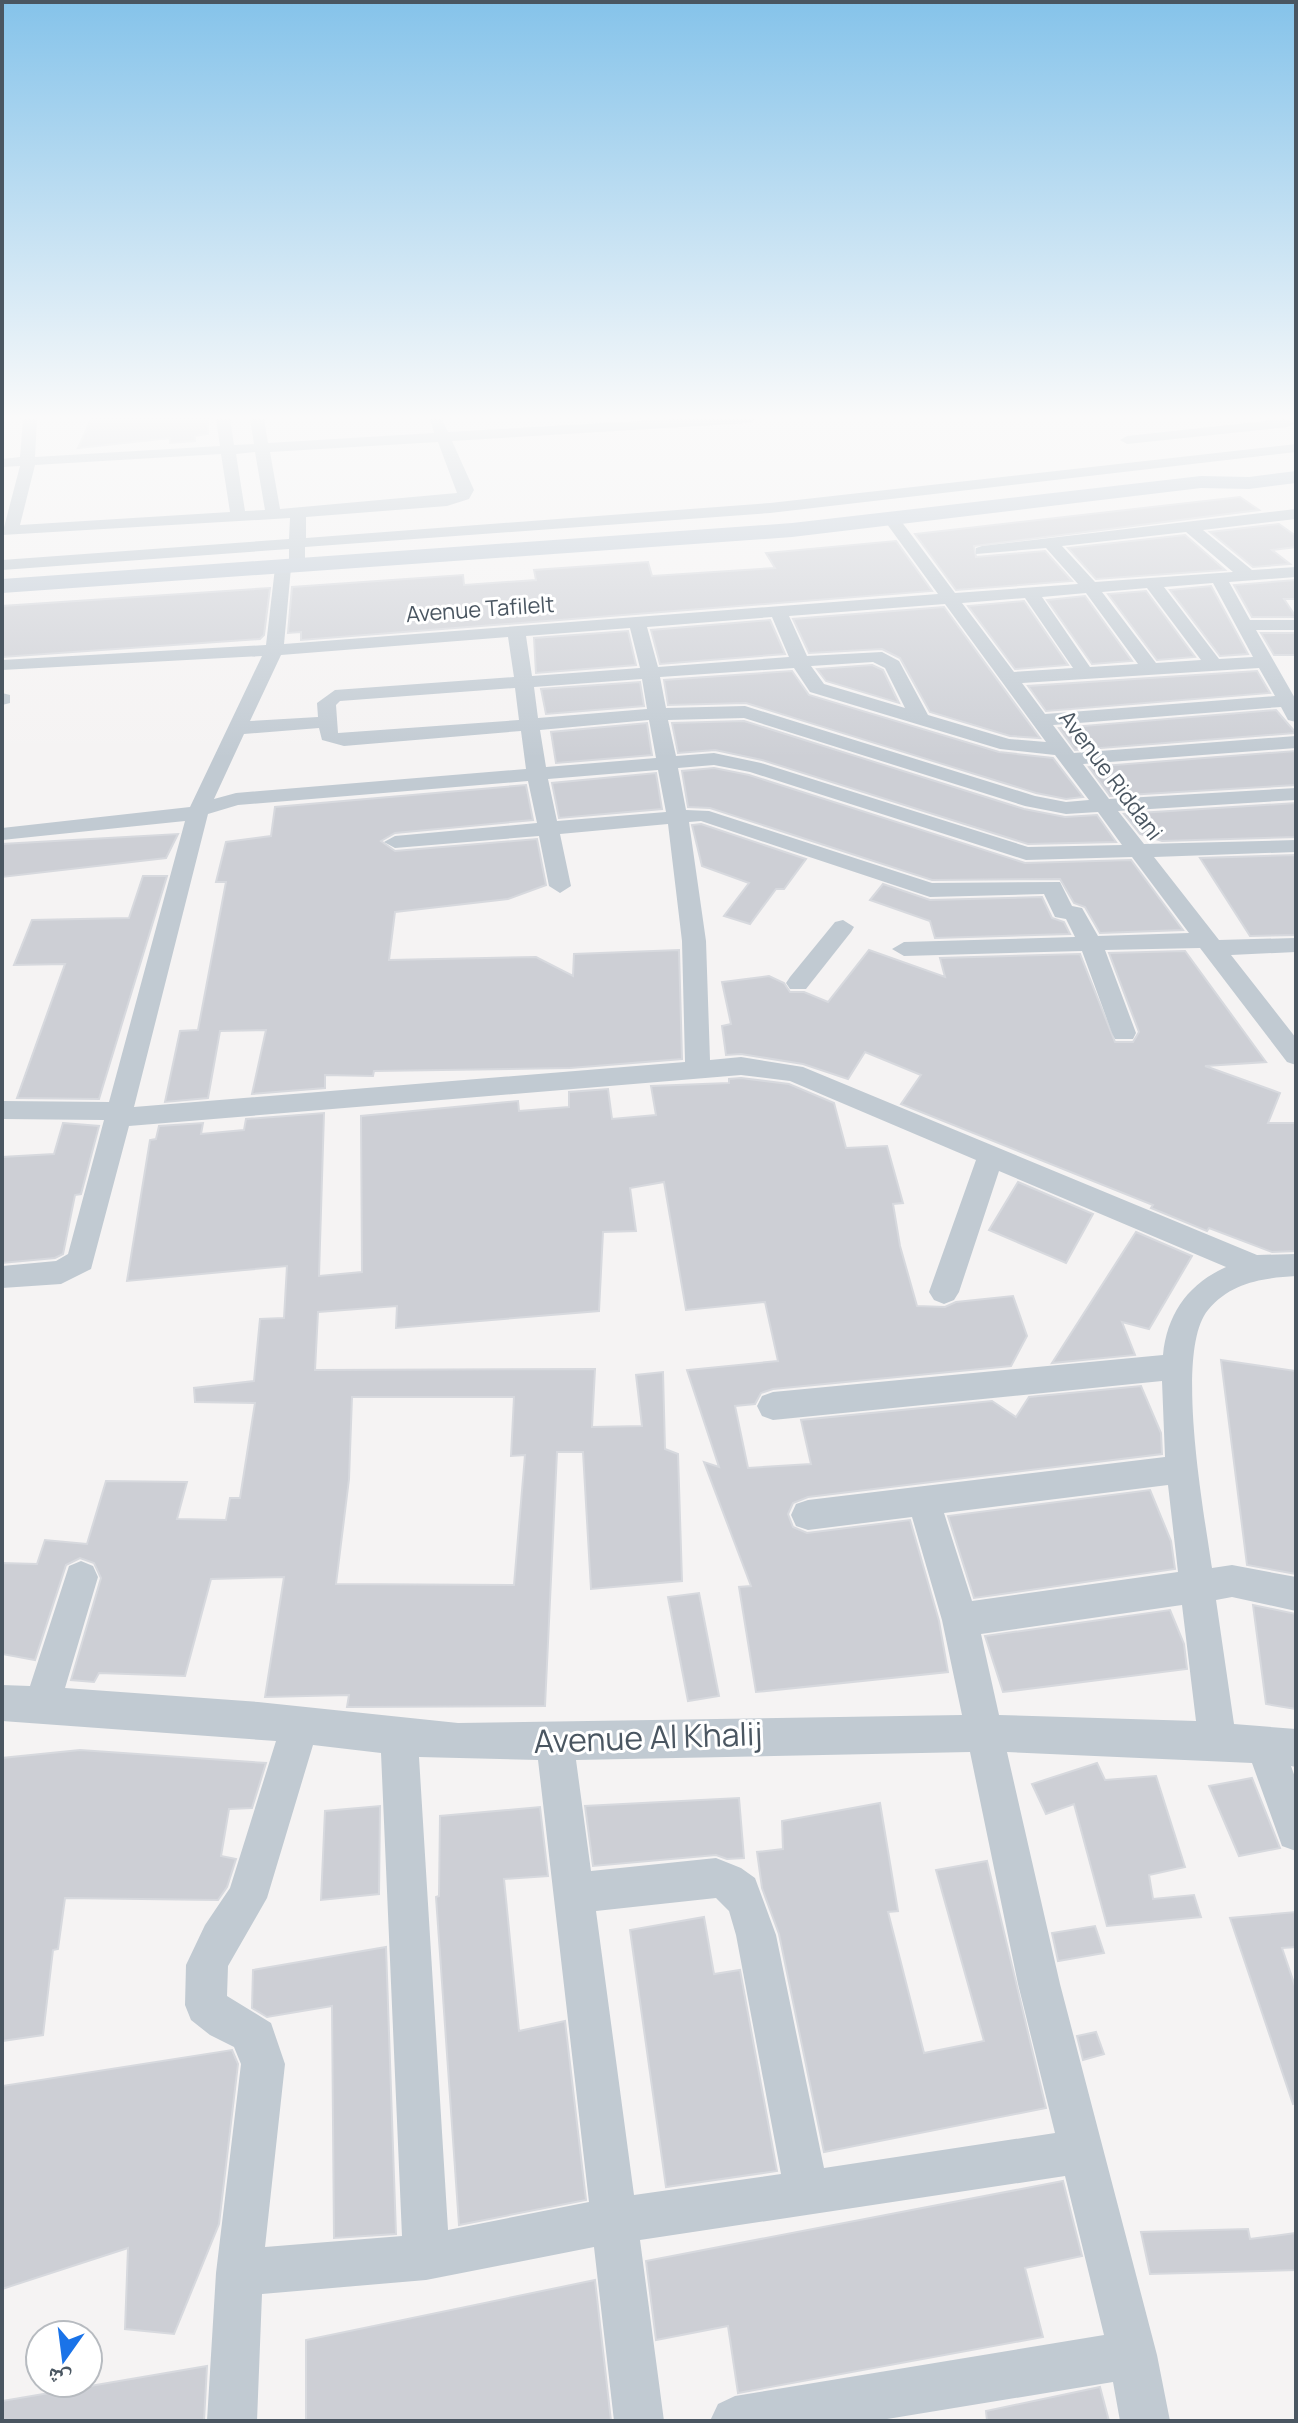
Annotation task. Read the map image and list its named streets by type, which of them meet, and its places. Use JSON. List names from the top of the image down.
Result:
{
  "streets": {
    "street": ["Avenue Tafilelt", "Avenue Riddani", "Avenue Al Khalij"]
  },
  "crossings": [
    ["Avenue Tafilelt", "Avenue Riddani"]
  ],
  "north": "bottom"
}
